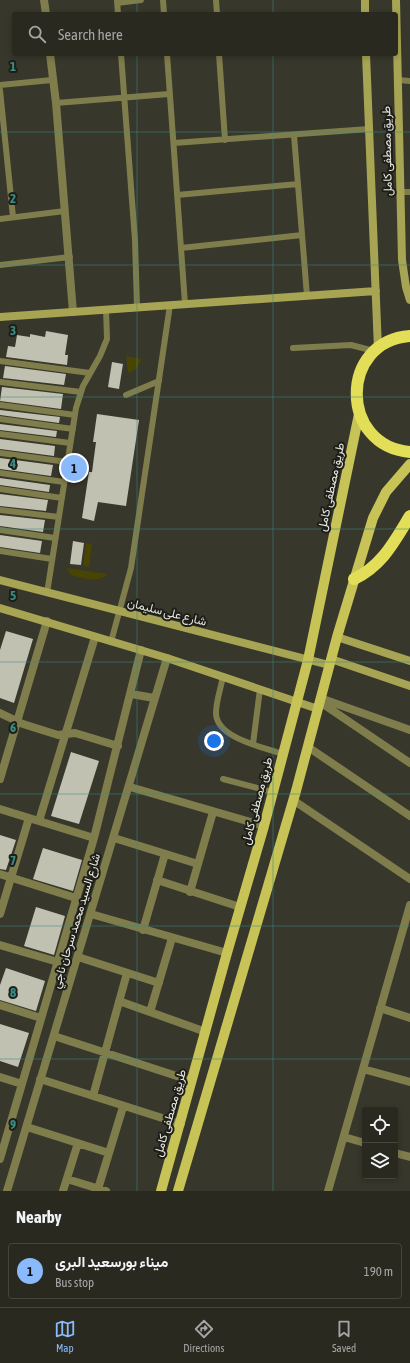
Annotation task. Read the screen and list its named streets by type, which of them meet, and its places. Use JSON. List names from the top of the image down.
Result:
{
  "streets": {
    "main road": ["طريق مصطفى كامل"],
    "street": ["شارع على سليمان", "شارع السيد محمد سرحان ناجي"]
  },
  "crossings": [
    ["طريق مصطفى كامل", "شارع على سليمان"]
  ],
  "page": {
    "search": "Search here",
    "pins": "1",
    "heading": "Nearby",
    "list": [
      {
        "mark": "1",
        "name": "ميناء بورسعيد البرى",
        "note": "Bus stop",
        "value": "190 m"
      }
    ],
    "nav": ["Map", "Directions", "Saved"]
  },
  "grid": {
    "rows": [
      "1",
      "2",
      "3",
      "4",
      "5",
      "6",
      "7",
      "8",
      "9"
    ]
  }
}
